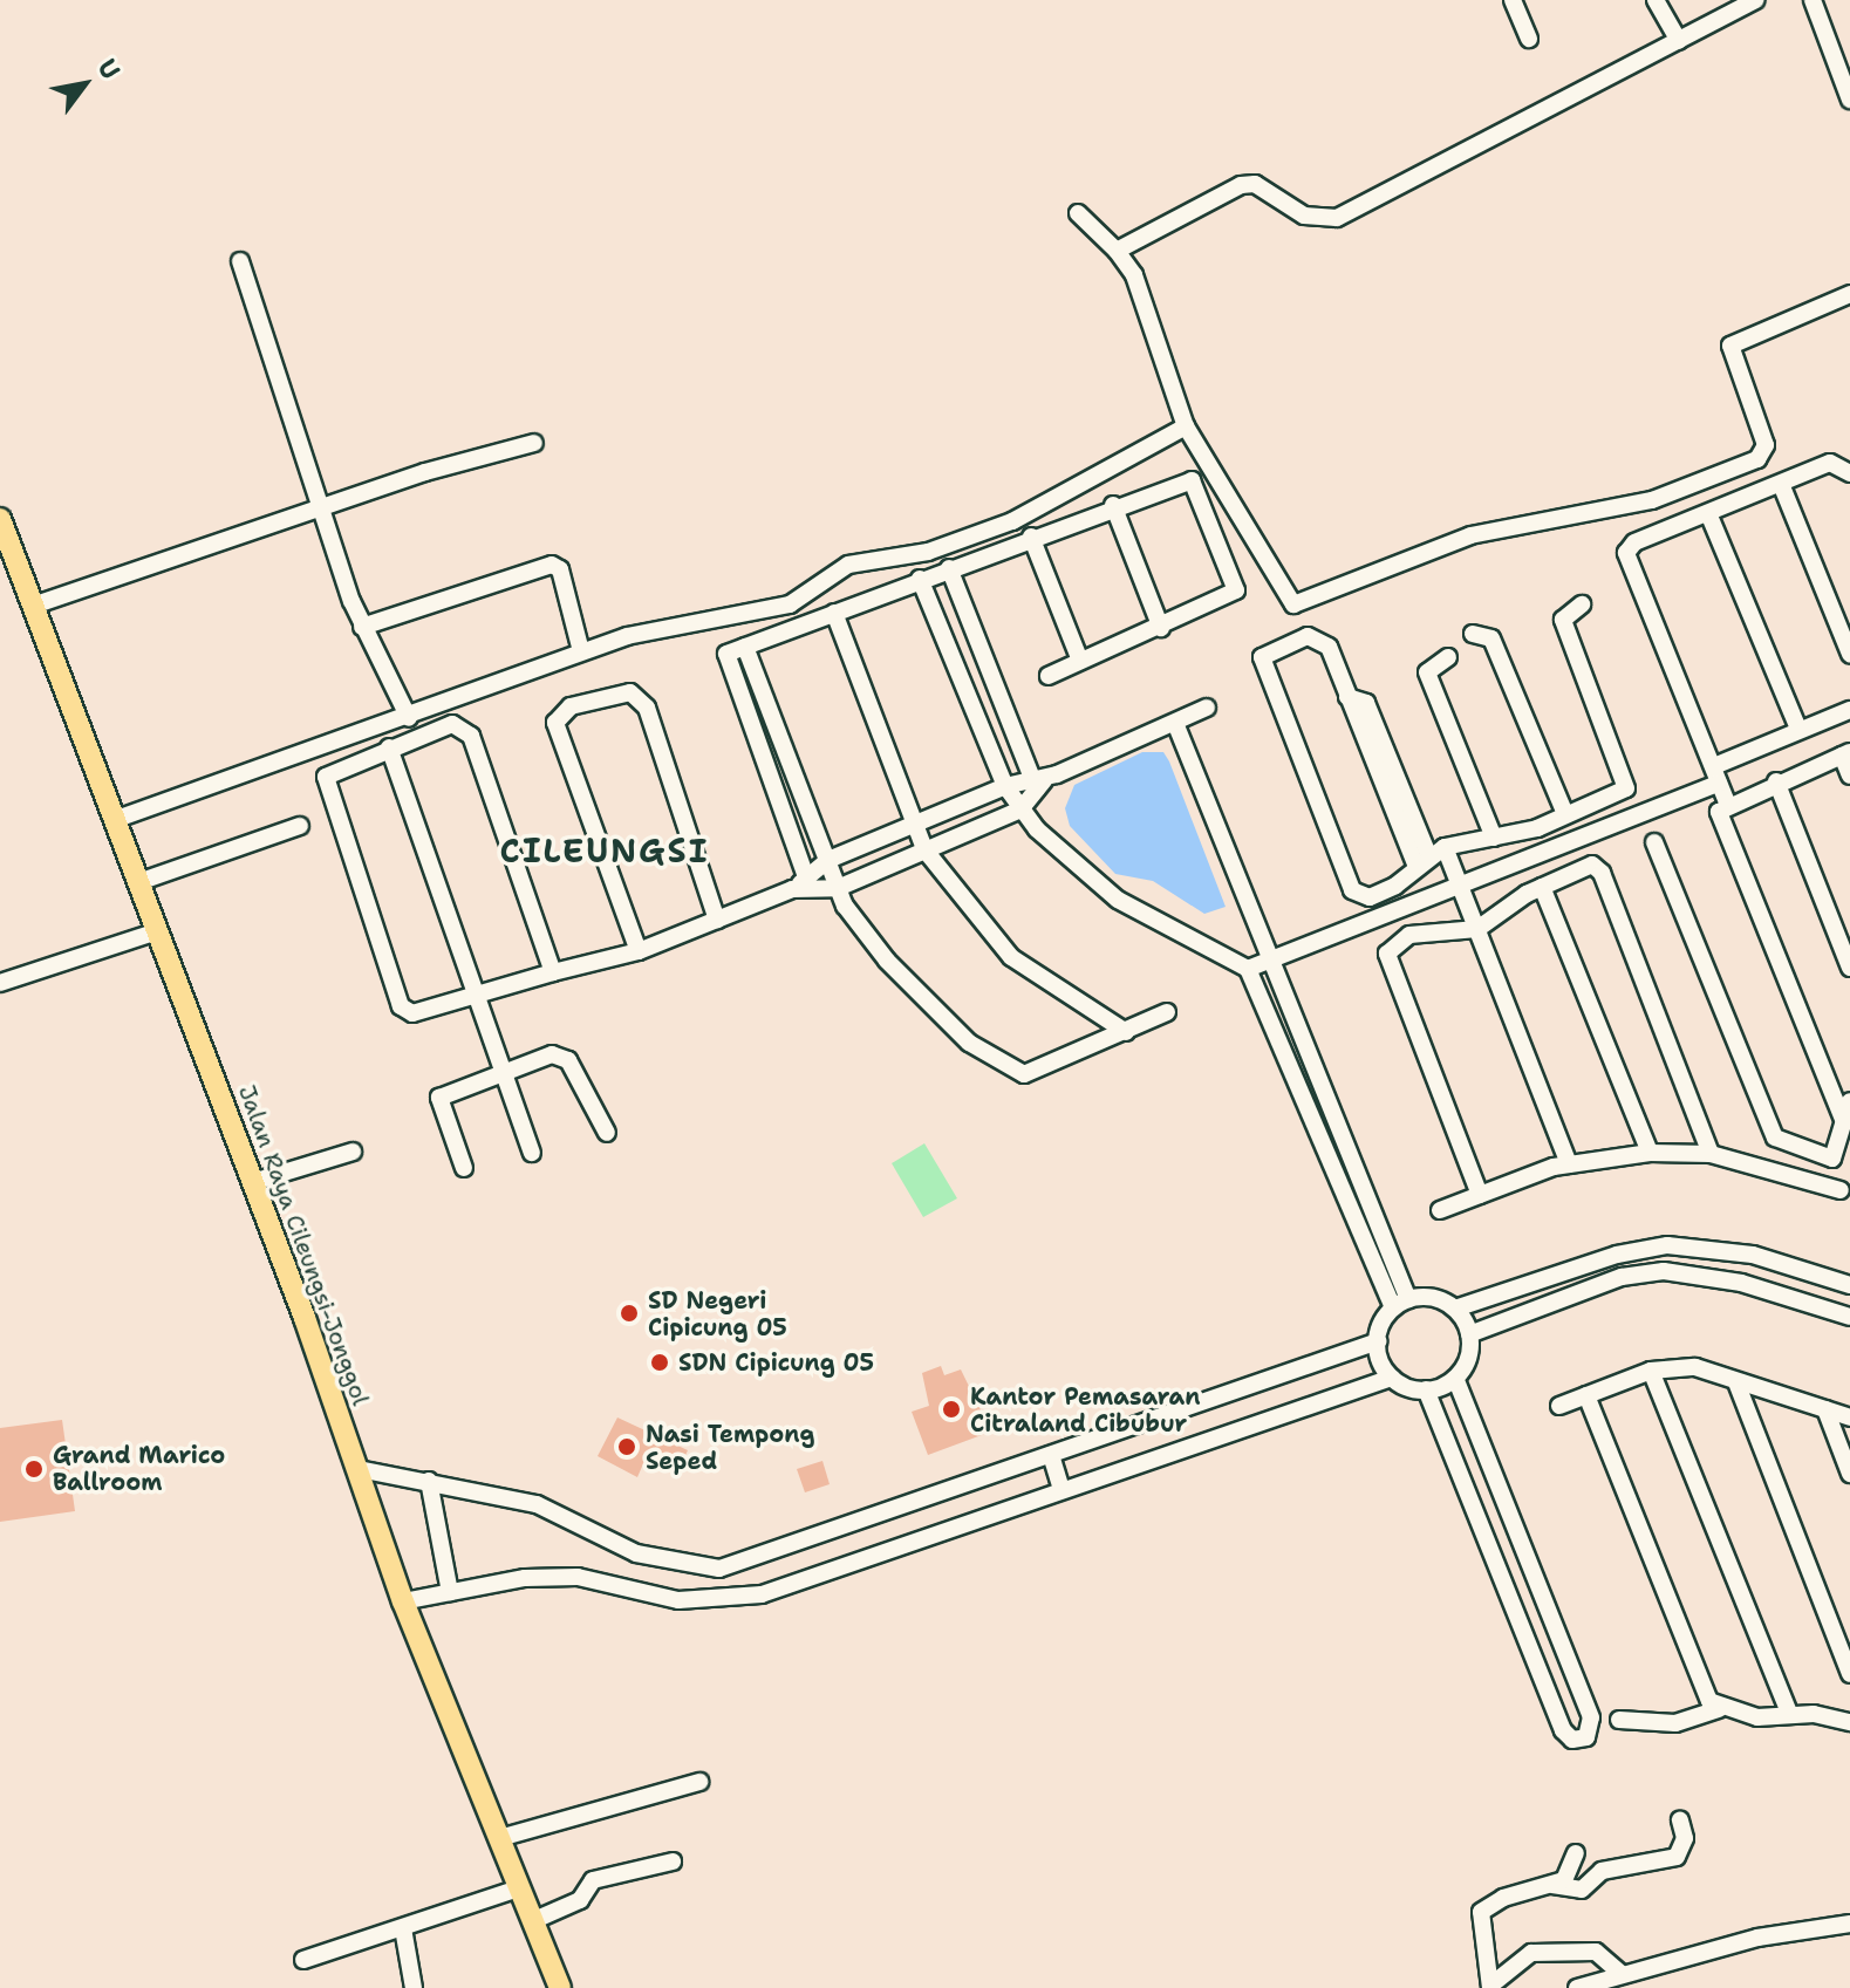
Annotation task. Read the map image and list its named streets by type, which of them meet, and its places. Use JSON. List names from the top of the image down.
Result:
{
  "streets": {
    "main road": ["Jalan Raya Cileungsi-Jonggol"]
  },
  "districts": ["CILEUNGSI"],
  "places": [
    "SD Negeri Cipicung 05",
    "SDN Cipicung 05",
    "Kantor Pemasaran Citraland Cibubur",
    "Nasi Tempong Seped",
    "Grand Marico Ballroom"
  ],
  "north": "top right"
}
